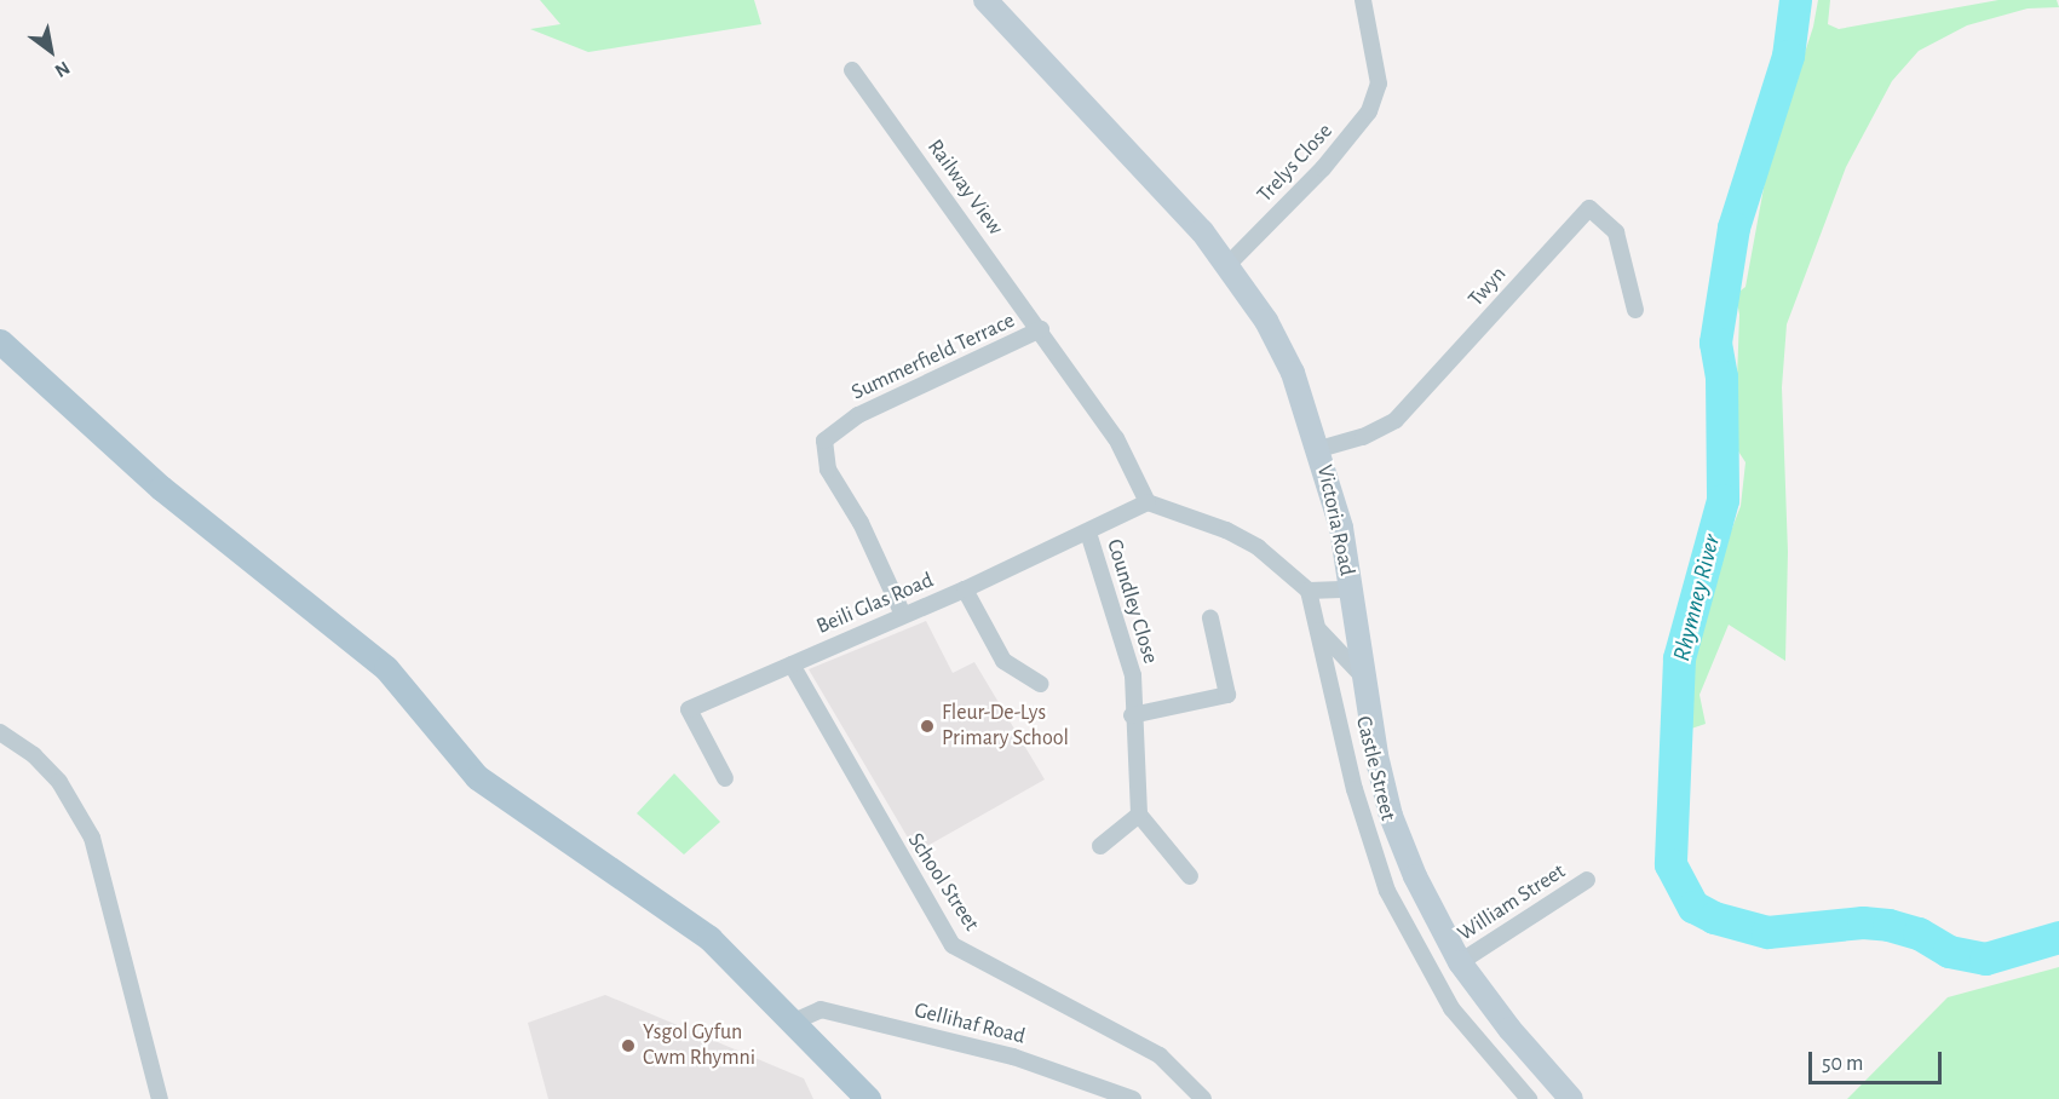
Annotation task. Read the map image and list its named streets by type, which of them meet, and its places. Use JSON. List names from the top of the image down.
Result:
{
  "streets": {
    "main road": ["Victoria Road"],
    "street": [
      "Trelys Close",
      "Railway View",
      "Twyn",
      "Summerfield Terrace",
      "Coundley Close",
      "Beili Glas Road",
      "Castle Street",
      "School Street",
      "William Street",
      "Gellihaf Road"
    ]
  },
  "crossings": [
    ["Trelys Close", "Victoria Road"],
    ["Railway View", "Summerfield Terrace"],
    ["Railway View", "Beili Glas Road"],
    ["Twyn", "Victoria Road"],
    ["Summerfield Terrace", "Beili Glas Road"],
    ["Victoria Road", "William Street"],
    ["Coundley Close", "Beili Glas Road"],
    ["Beili Glas Road", "School Street"]
  ],
  "water": ["Rhymney River"],
  "places": ["Fleur-De-Lys Primary School", "Ysgol Gyfun Cwm Rhymni"],
  "scale_bar": "50 m",
  "north": "bottom right"
}
